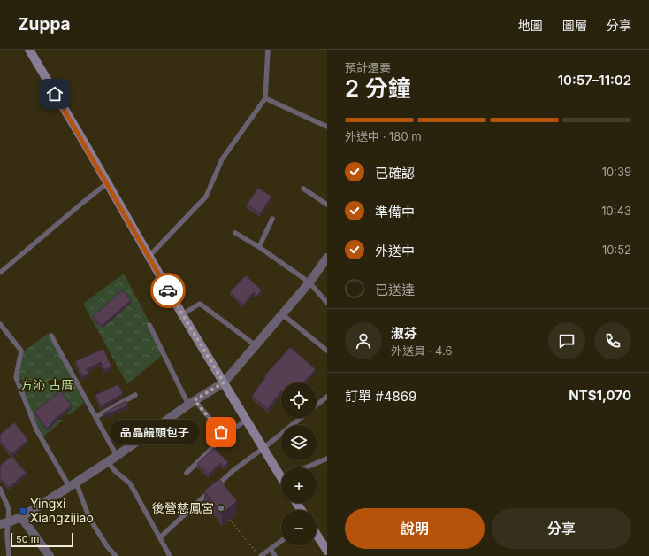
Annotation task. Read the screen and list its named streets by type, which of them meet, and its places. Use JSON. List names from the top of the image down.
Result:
{
  "parks": ["方沁 古厝"],
  "places": {
    "other": ["品晶饅頭包子", "後營慈鳳宮"],
    "transit": ["Yingxi Xiangzijiao"]
  },
  "scale_bar": "50 m",
  "page": {
    "header": "Zuppa",
    "nav": ["地圖", "圖層", "分享"],
    "heading": ["2 分鐘", "預計還要", "10:57–11:02"],
    "panel": [
      "淑芬",
      "外送員 · 4.6",
      "訂單 #4869",
      "NT$1,070"
    ],
    "bar": "外送中 · 180 m",
    "list": [
      ["已確認", "10:39"],
      ["準備中", "10:43"],
      ["外送中", "10:52"],
      "已送達"
    ],
    "map_buttons": ["+", "−"],
    "bubble": "品晶饅頭包子",
    "buttons": ["說明", "分享"],
    "scale": "50 m"
  }
}
